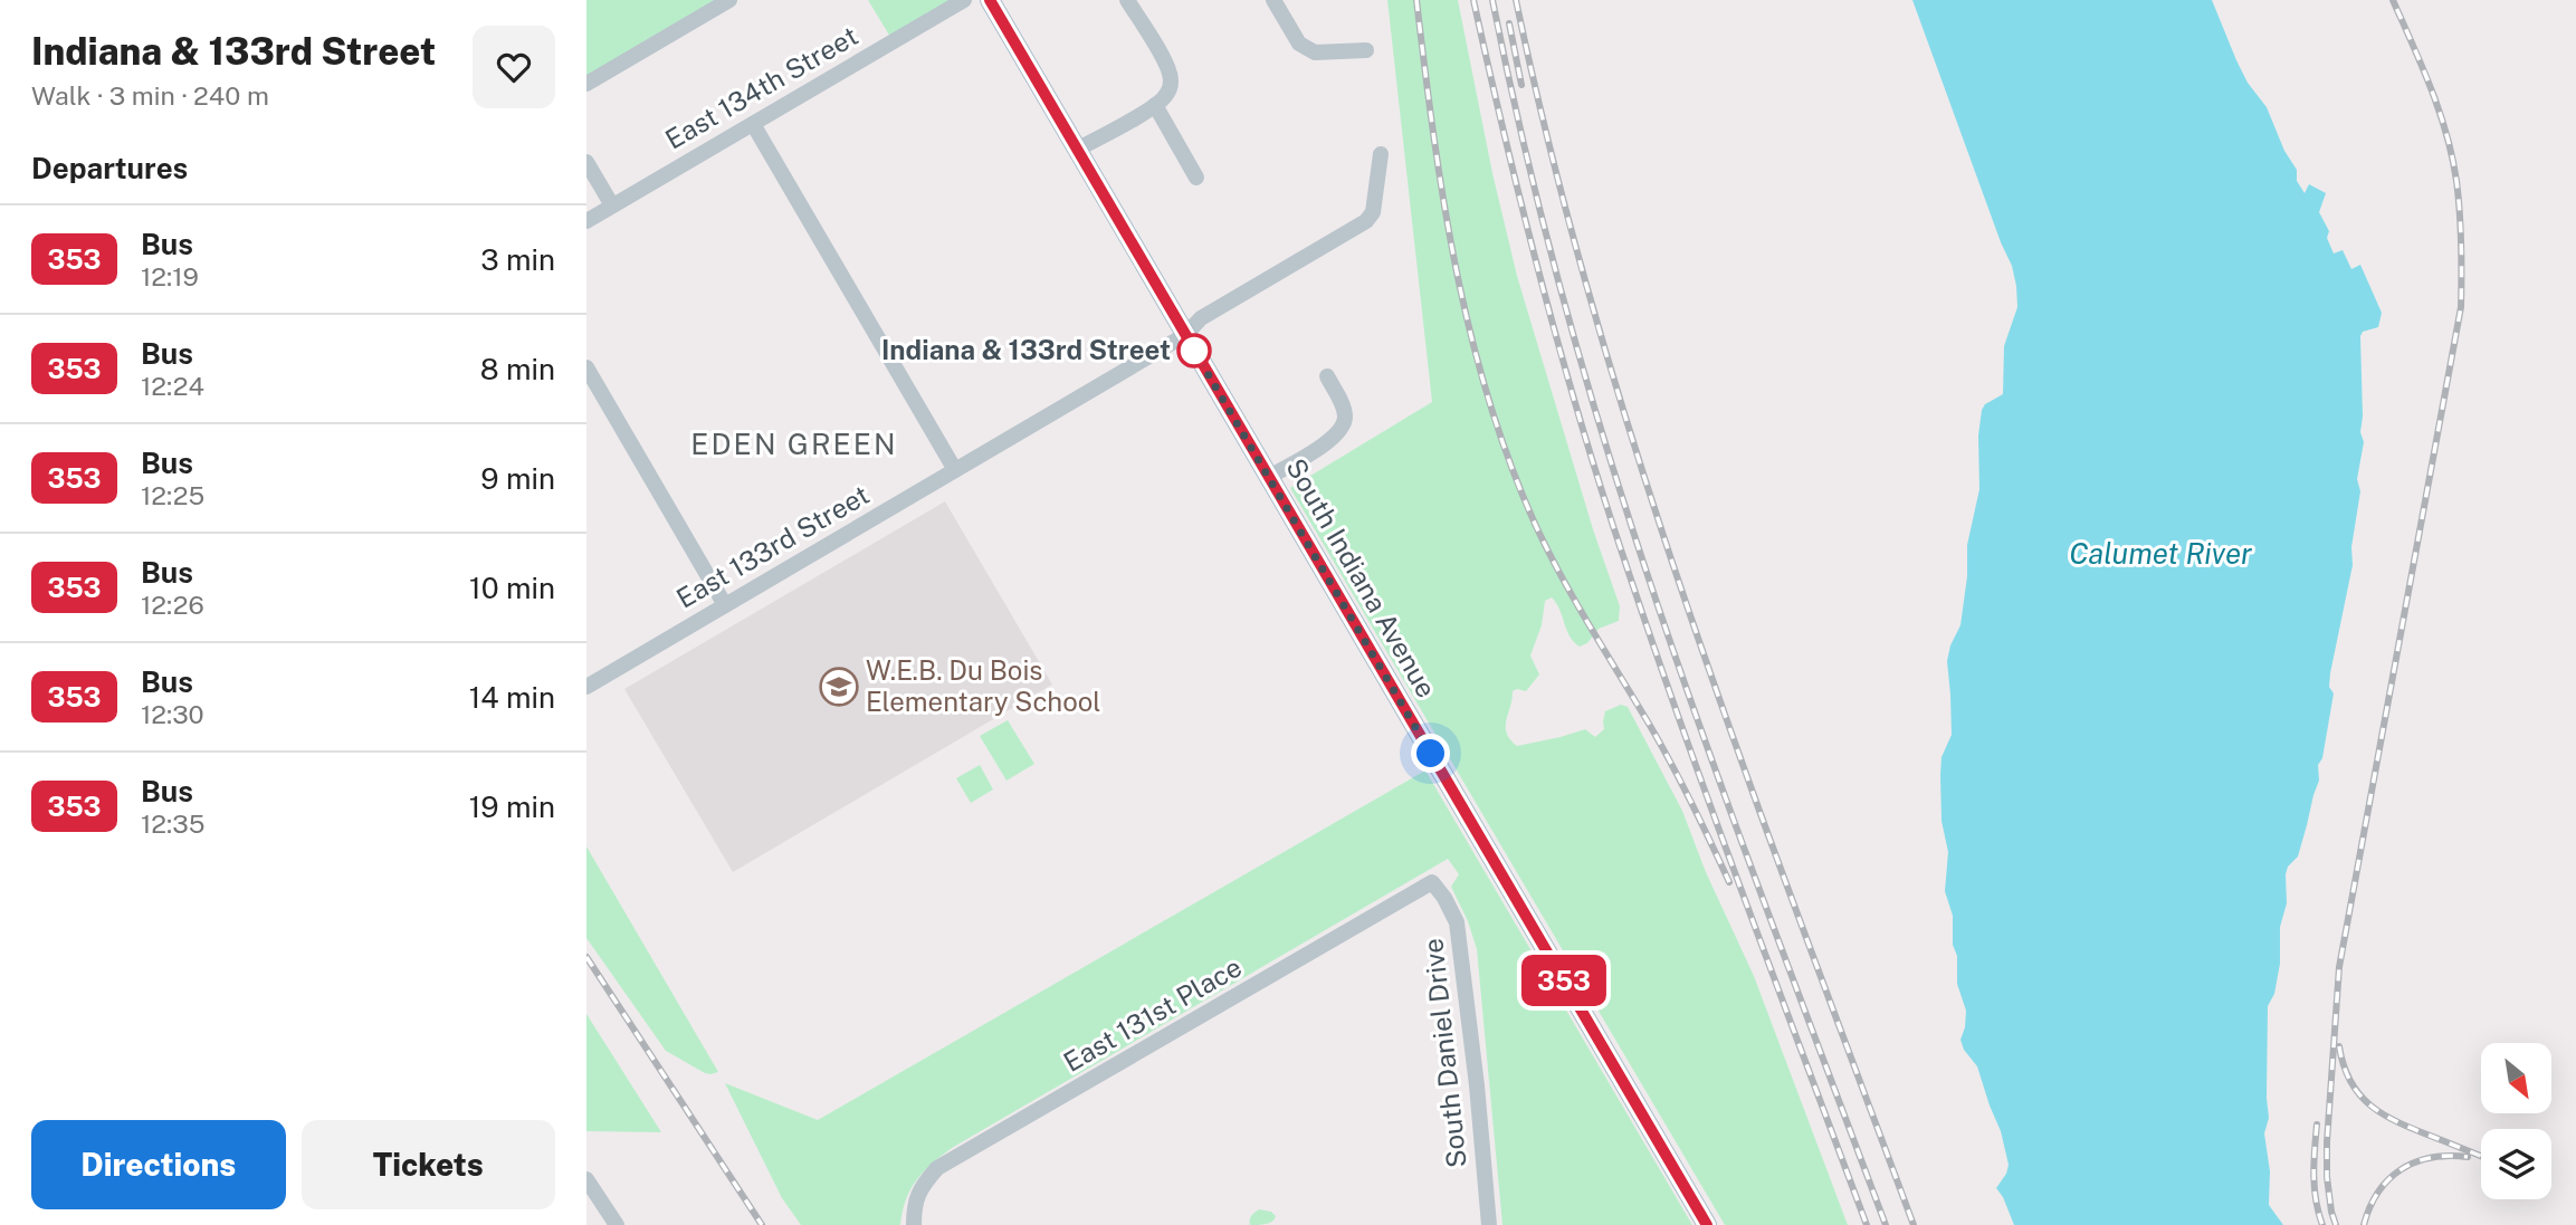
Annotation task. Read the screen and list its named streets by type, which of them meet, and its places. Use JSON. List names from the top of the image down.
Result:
{
  "streets": {
    "main road": ["South Indiana Avenue"],
    "street": [
      "East 134th Street",
      "East 133rd Street",
      "East 131st Place",
      "South Daniel Drive"
    ]
  },
  "crossings": [
    ["East 133rd Street", "South Indiana Avenue"],
    ["East 131st Place", "South Daniel Drive"]
  ],
  "districts": ["EDEN GREEN"],
  "water": ["Calumet River"],
  "places": {
    "other": ["Indiana & 133rd Street"],
    "school or university": ["W.E.B. Du Bois Elementary School"]
  },
  "lines": ["bus line 353"],
  "north": "bottom right",
  "page": {
    "heading": [
      ["Indiana & 133rd Street", "Walk · 3 min · 240 m"],
      "Departures"
    ],
    "on_map": "353",
    "list": [
      {
        "mark": "353",
        "name": "Bus",
        "note": "12:19",
        "value": "3 min"
      },
      {
        "mark": "353",
        "name": "Bus",
        "note": "12:24",
        "value": "8 min"
      },
      {
        "mark": "353",
        "name": "Bus",
        "note": "12:25",
        "value": "9 min"
      },
      {
        "mark": "353",
        "name": "Bus",
        "note": "12:26",
        "value": "10 min"
      },
      {
        "mark": "353",
        "name": "Bus",
        "note": "12:30",
        "value": "14 min"
      },
      {
        "mark": "353",
        "name": "Bus",
        "note": "12:35",
        "value": "19 min"
      }
    ],
    "buttons": ["Directions", "Tickets"]
  }
}
